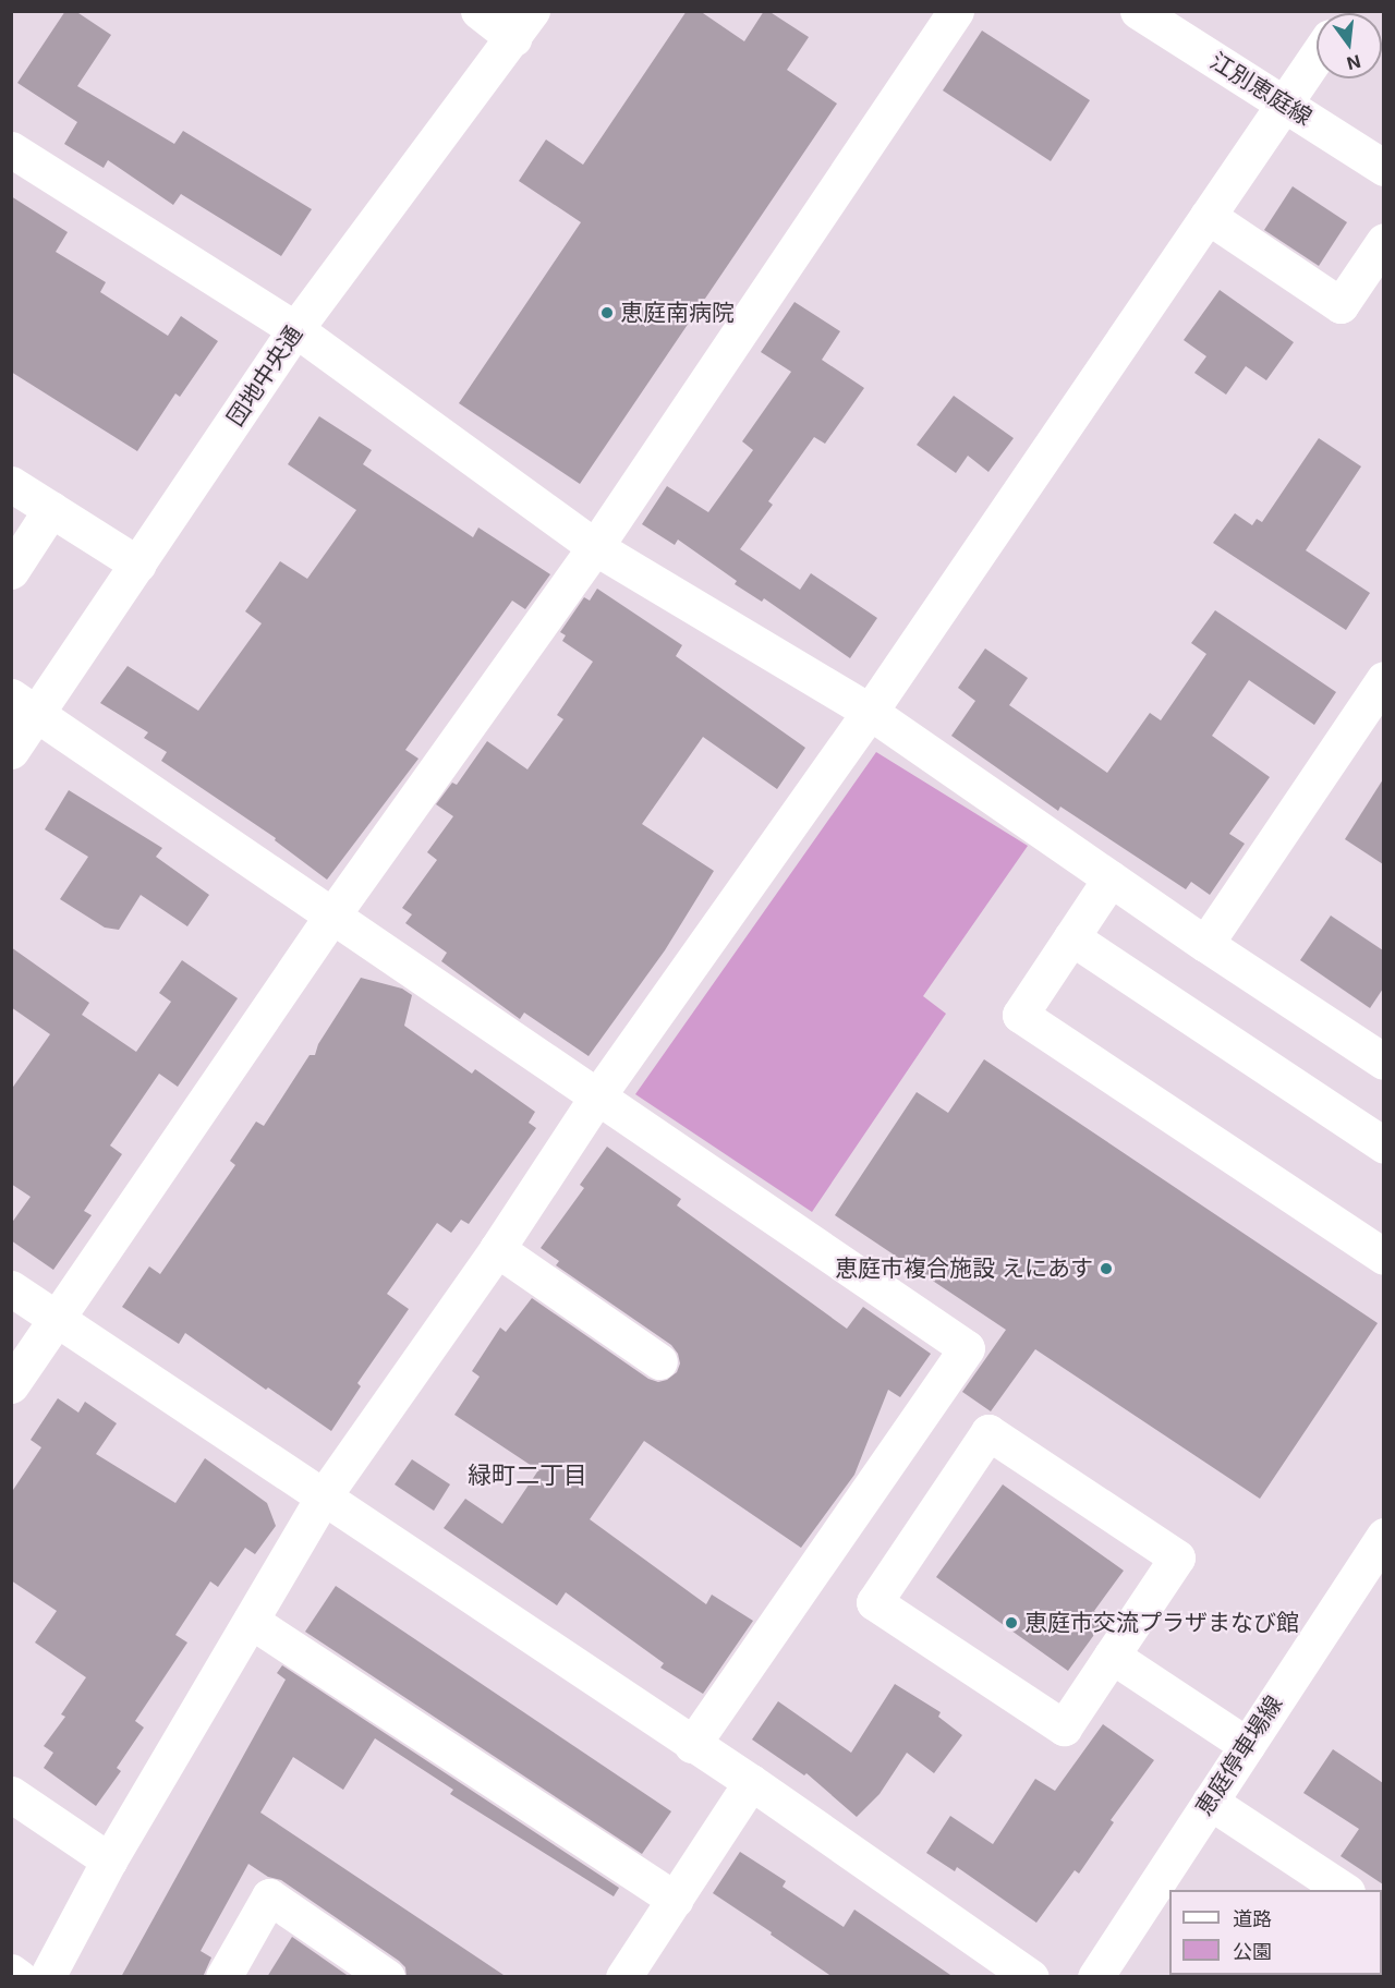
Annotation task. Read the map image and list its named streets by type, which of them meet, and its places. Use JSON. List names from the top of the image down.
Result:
{
  "streets": {
    "street": ["江別恵庭線", "団地中央通", "恵庭停車場線"]
  },
  "districts": ["緑町二丁目"],
  "places": ["恵庭南病院", "恵庭市複合施設 えにあす", "恵庭市交流プラザまなび館"],
  "legend": ["道路", "公園"],
  "north": "bottom"
}
